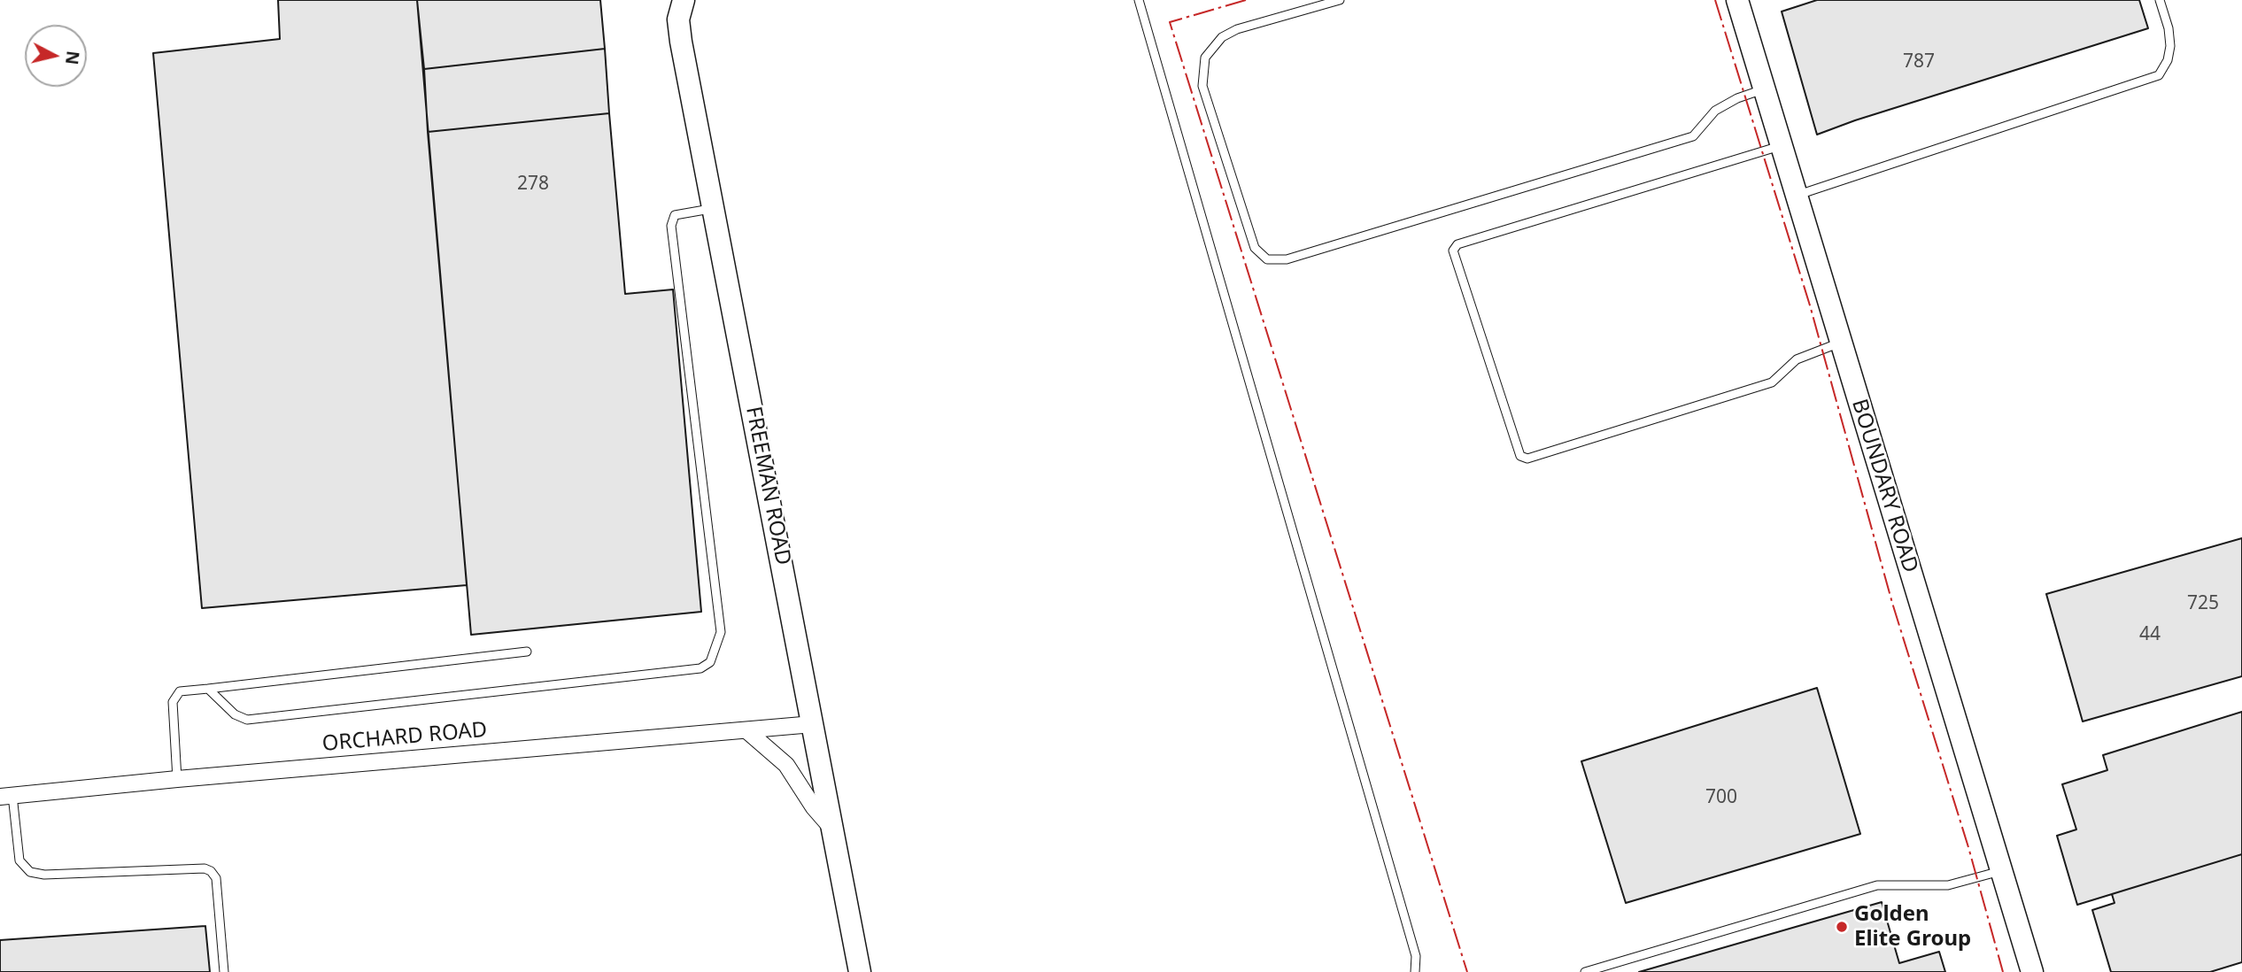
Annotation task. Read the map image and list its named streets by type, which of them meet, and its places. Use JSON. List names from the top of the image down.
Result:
{
  "streets": {
    "street": ["FREEMAN ROAD", "BOUNDARY ROAD", "ORCHARD ROAD"]
  },
  "crossings": [
    ["FREEMAN ROAD", "ORCHARD ROAD"]
  ],
  "places": ["Golden Elite Group"],
  "house_numbers": [
    "787",
    "278",
    "725",
    "44",
    "700"
  ],
  "north": "right"
}
